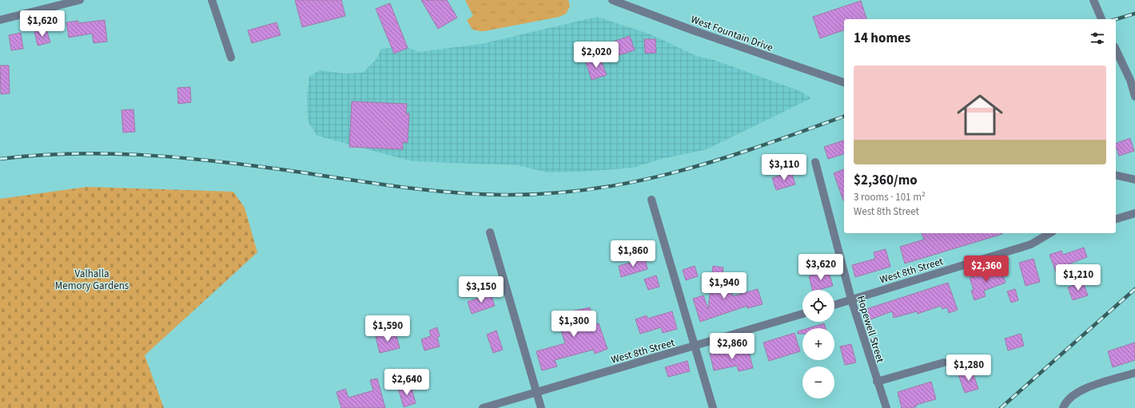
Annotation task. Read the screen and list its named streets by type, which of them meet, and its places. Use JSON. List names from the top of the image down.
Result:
{
  "streets": {
    "street": ["West Fountain Drive", "West 8th Street", "Hopewell Street"]
  },
  "crossings": [
    ["West 8th Street", "Hopewell Street"]
  ],
  "parks": ["Valhalla Memory Gardens"],
  "page": {
    "price": [
      "$1,620",
      "$2,020",
      "$3,110",
      "$1,860",
      "$3,620",
      "$2,360",
      "$1,210",
      "$1,940",
      "$3,150",
      "$1,300",
      "$1,590",
      "$2,860",
      "$1,280",
      "$2,640"
    ],
    "heading": "14 homes",
    "list": [
      {
        "name": "$2,360/mo",
        "note": "3 rooms · 101 m² · West 8th Street"
      }
    ],
    "map_buttons": ["+", "−"]
  }
}
